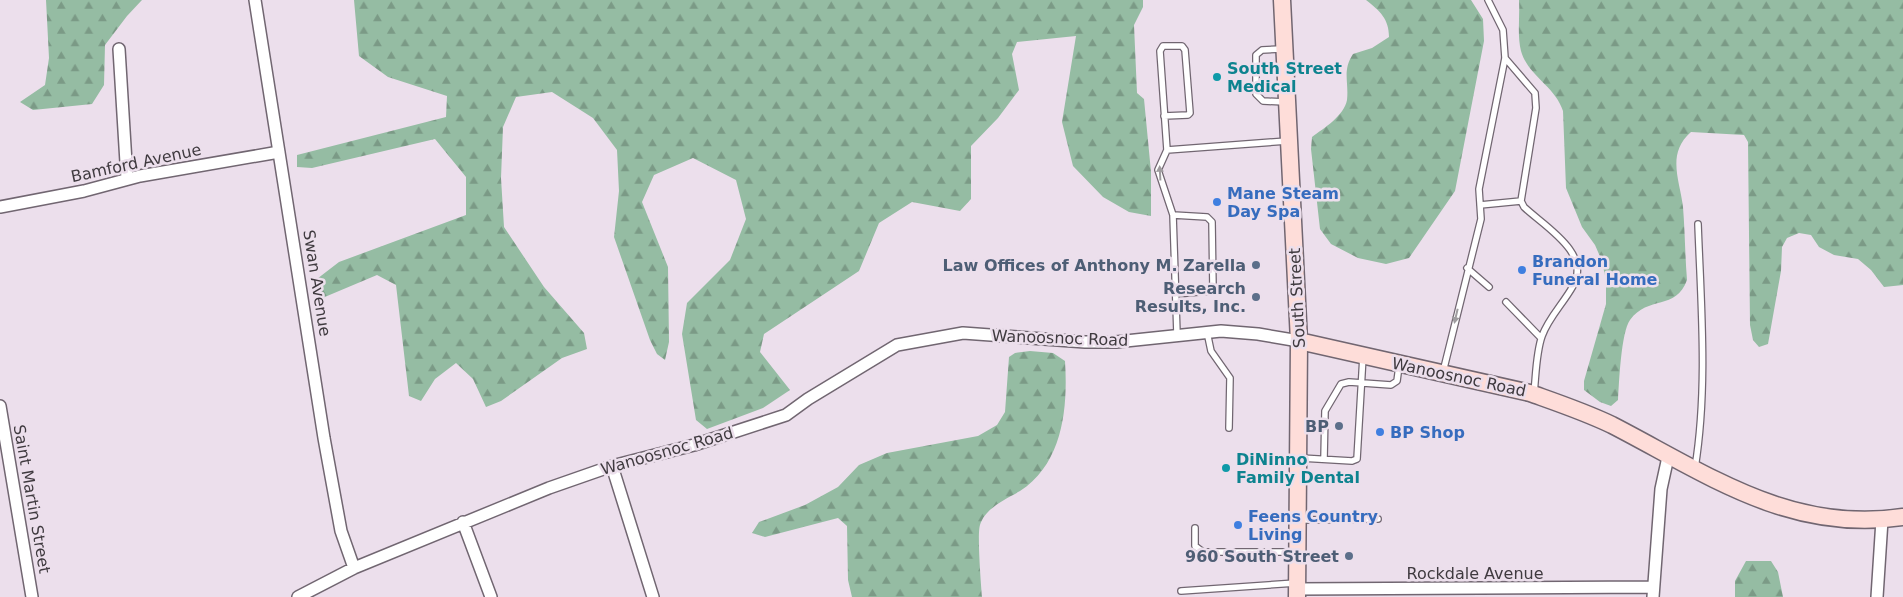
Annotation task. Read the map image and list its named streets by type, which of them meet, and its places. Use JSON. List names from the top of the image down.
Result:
{
  "streets": {
    "main road": ["South Street", "Wanoosnoc Road"],
    "street": [
      "Bamford Avenue",
      "Swan Avenue",
      "Saint Martin Street",
      "Rockdale Avenue"
    ]
  },
  "crossings": [
    ["Bamford Avenue", "Swan Avenue"],
    ["Swan Avenue", "Wanoosnoc Road"],
    ["South Street", "Wanoosnoc Road"],
    ["South Street", "Rockdale Avenue"]
  ],
  "places": [
    "South Street Medical",
    "Mane Steam Day Spa",
    "Law Offices of Anthony M. Zarella",
    "Brandon Funeral Home",
    "Research Results, Inc.",
    "BP",
    "BP Shop",
    "DiNinno Family Dental",
    "Feens Country Living",
    "960 South Street"
  ]
}
